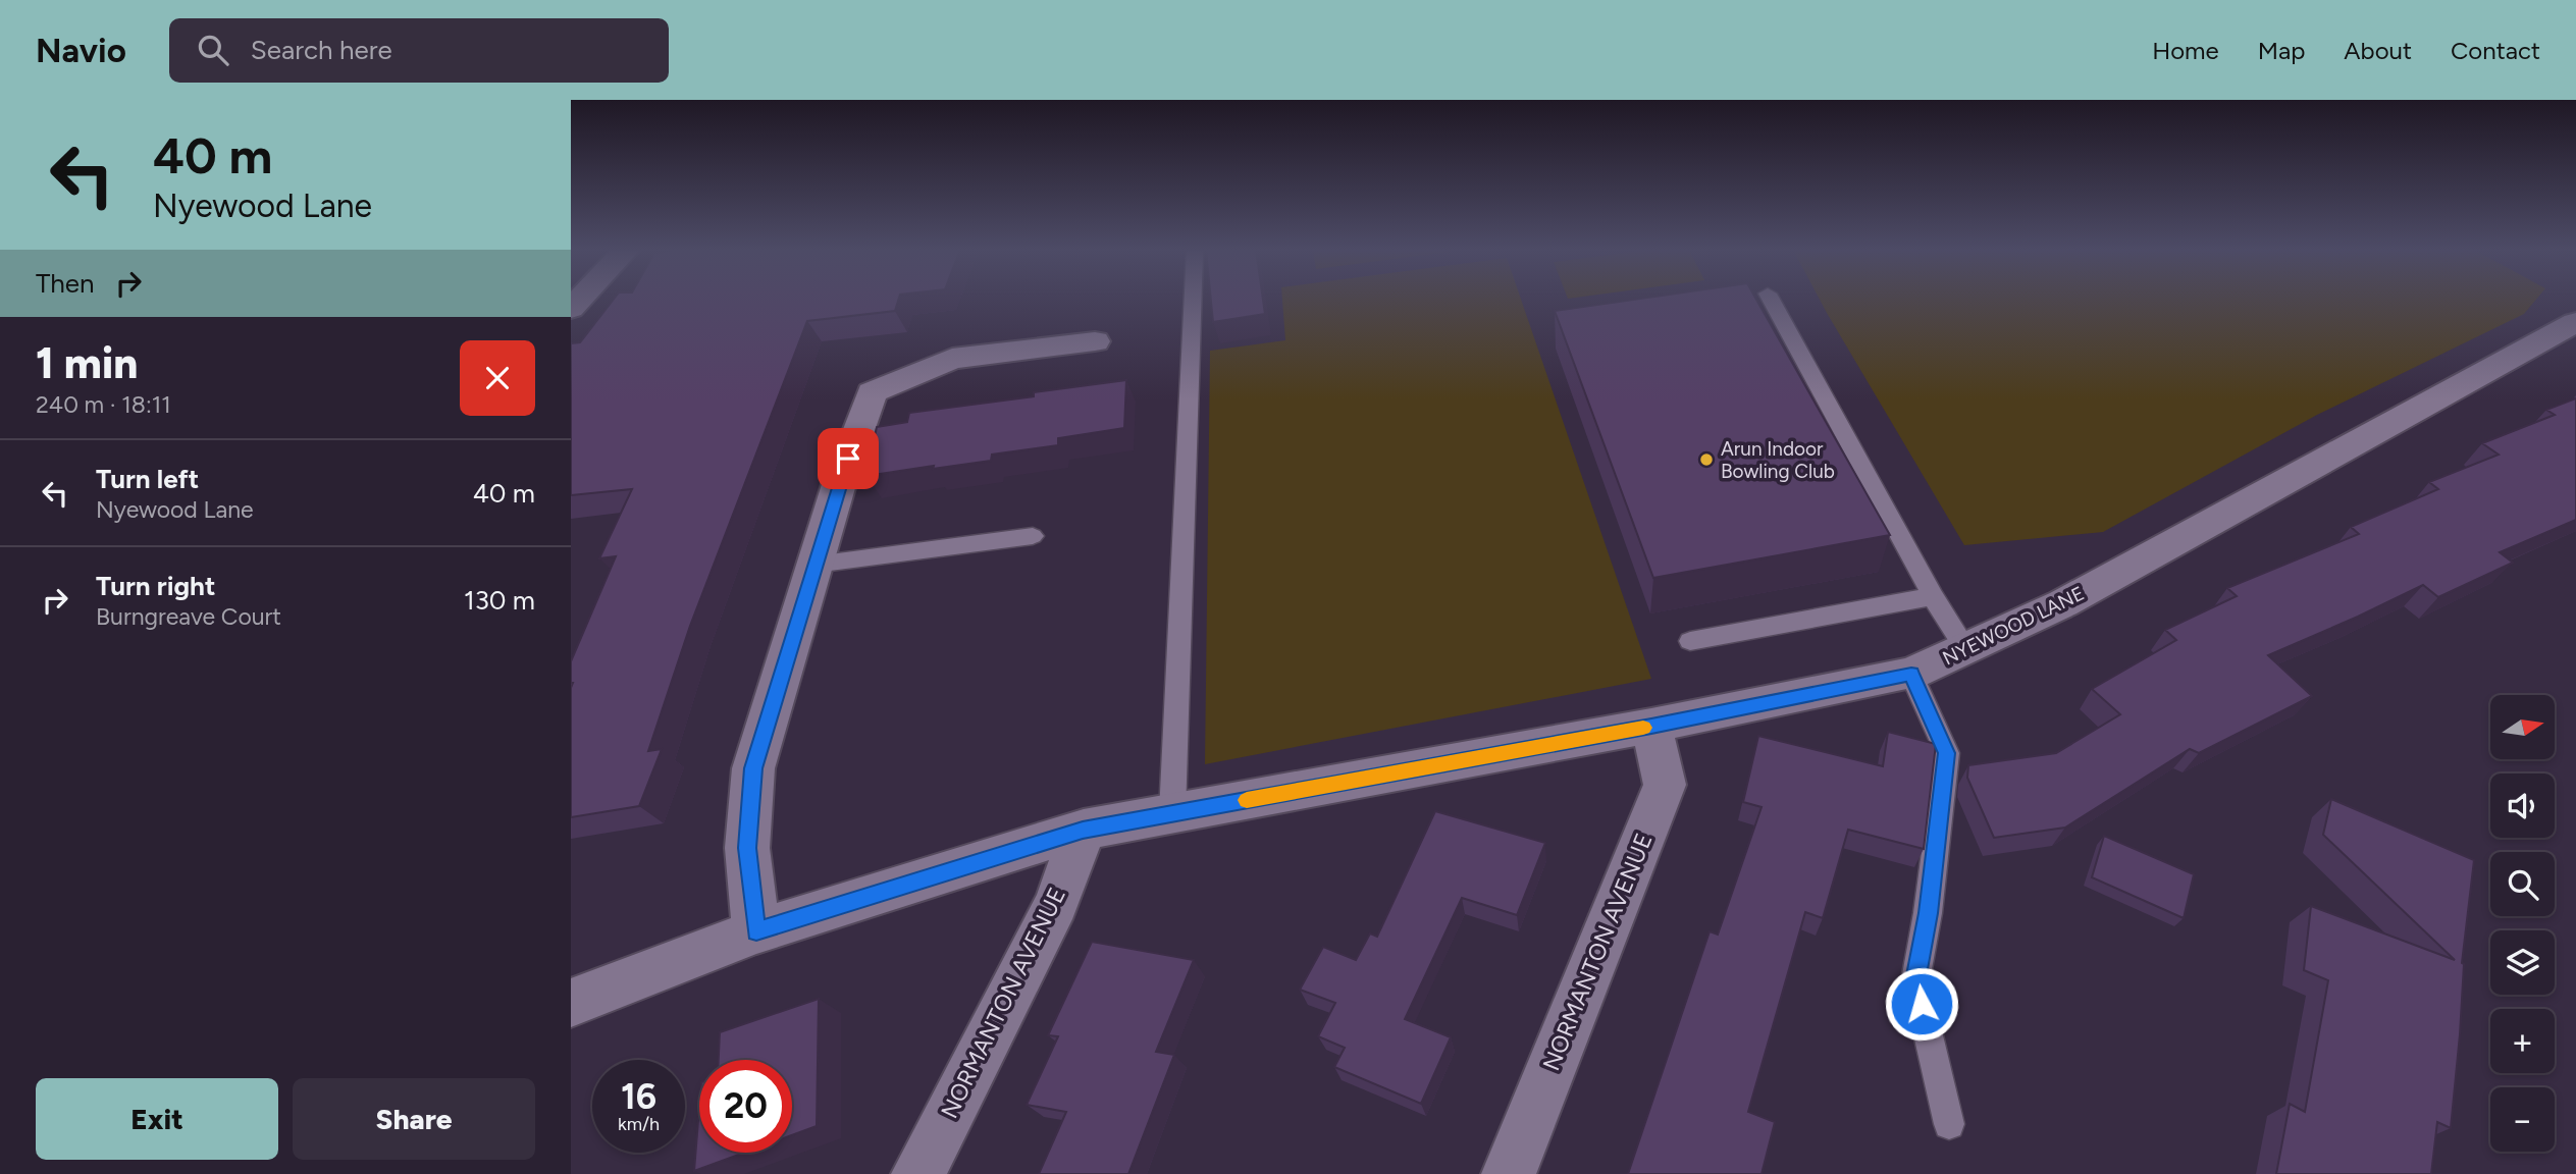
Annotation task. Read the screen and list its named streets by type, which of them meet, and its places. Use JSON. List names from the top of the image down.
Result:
{
  "streets": {
    "street": ["NYEWOOD LANE", "NORMANTON AVENUE"]
  },
  "crossings": [
    ["NYEWOOD LANE", "NORMANTON AVENUE"]
  ],
  "places": ["Arun Indoor Bowling Club"],
  "north": "right",
  "page": {
    "header": "Navio",
    "search": "Search here",
    "nav": [
      "Home",
      "Map",
      "About",
      "Contact"
    ],
    "turn": ["40 m", "Nyewood Lane"],
    "then": "Then",
    "heading": ["1 min", "240 m · 18:11"],
    "list": [
      {
        "name": "Turn left",
        "note": "Nyewood Lane",
        "value": "40 m"
      },
      {
        "name": "Turn right",
        "note": "Burngreave Court",
        "value": "130 m"
      }
    ],
    "map_buttons": ["+", "−"],
    "speed": "16 km/h",
    "limit": "20",
    "buttons": ["Exit", "Share"]
  }
}
